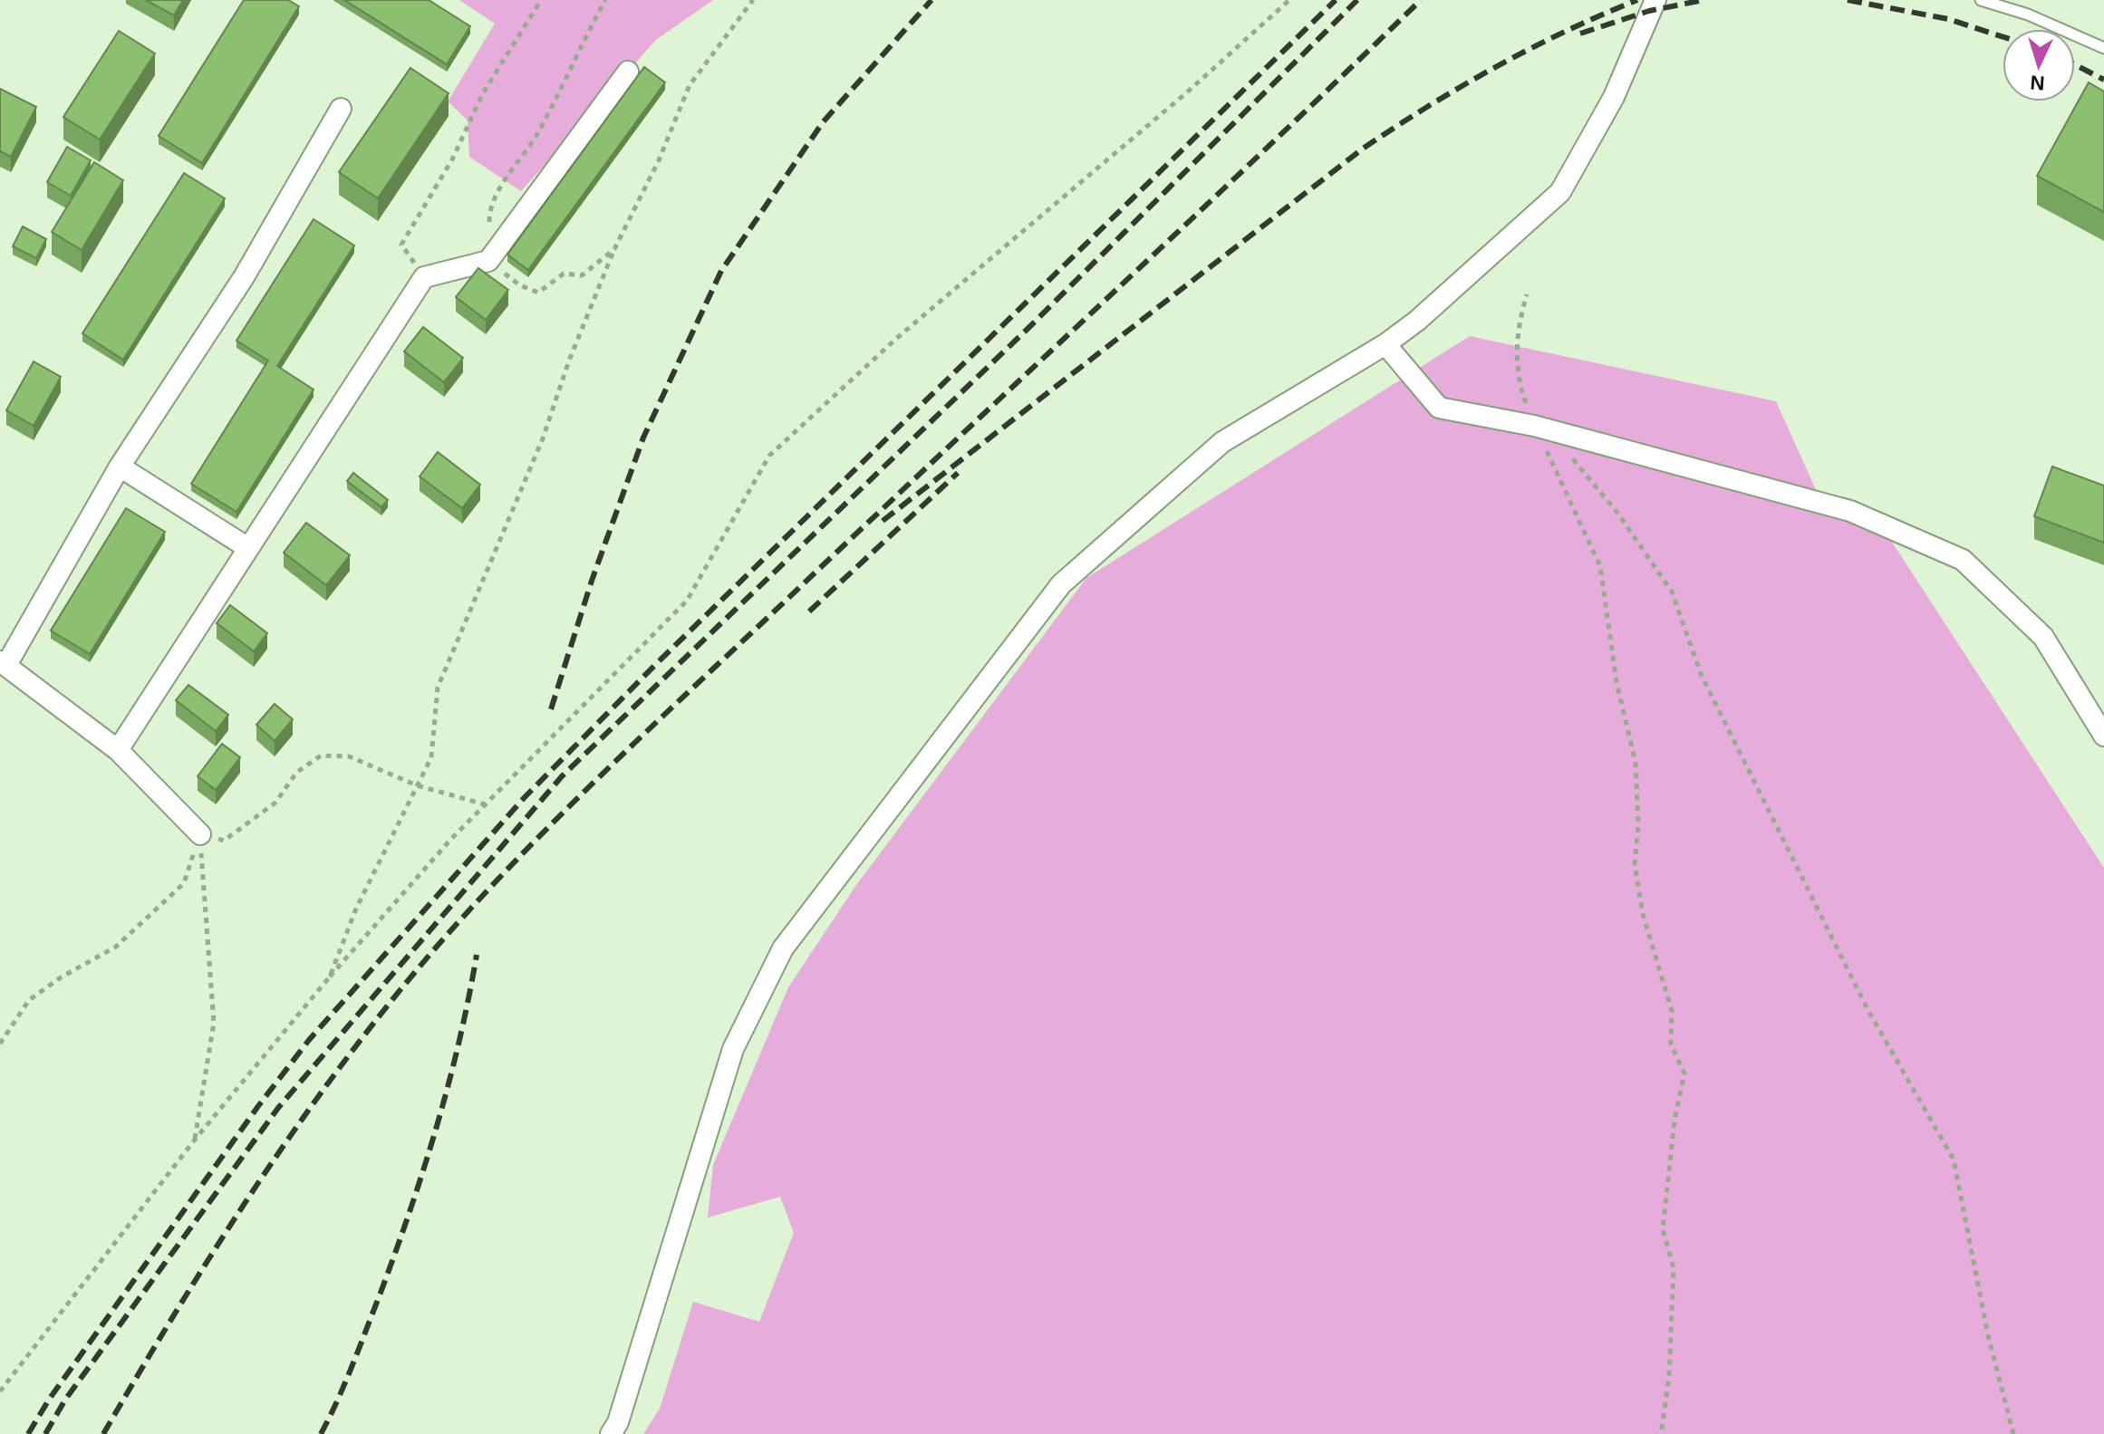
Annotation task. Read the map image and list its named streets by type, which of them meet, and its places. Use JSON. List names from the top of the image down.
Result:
{
  "north": "bottom"
}
